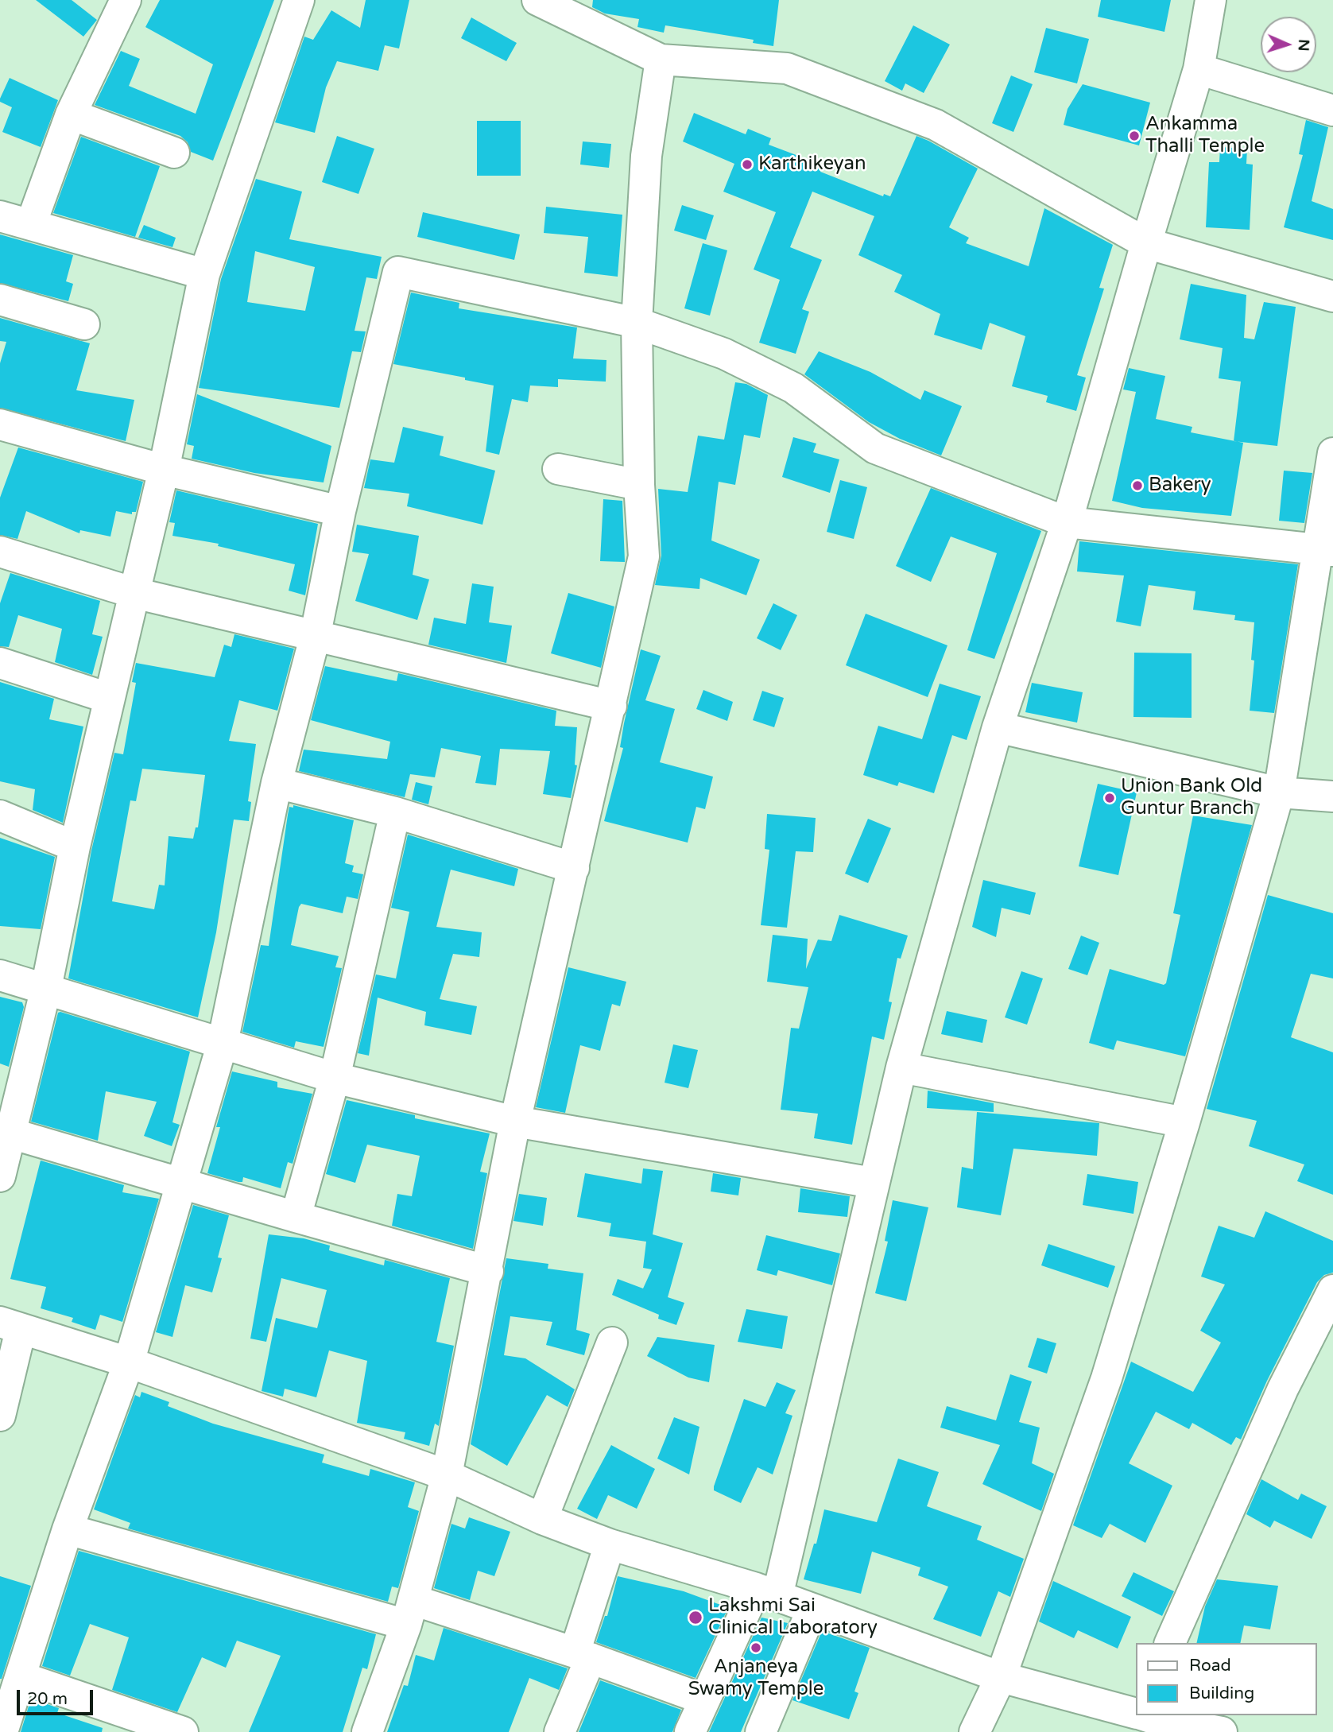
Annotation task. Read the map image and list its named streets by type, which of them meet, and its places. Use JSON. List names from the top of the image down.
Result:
{
  "places": [
    "Ankamma Thalli Temple",
    "Karthikeyan",
    "Bakery",
    "Union Bank Old Guntur Branch",
    "Lakshmi Sai Clinical Laboratory",
    "Anjaneya Swamy Temple"
  ],
  "legend": ["Road", "Building"],
  "scale_bar": "20 m",
  "north": "right"
}
